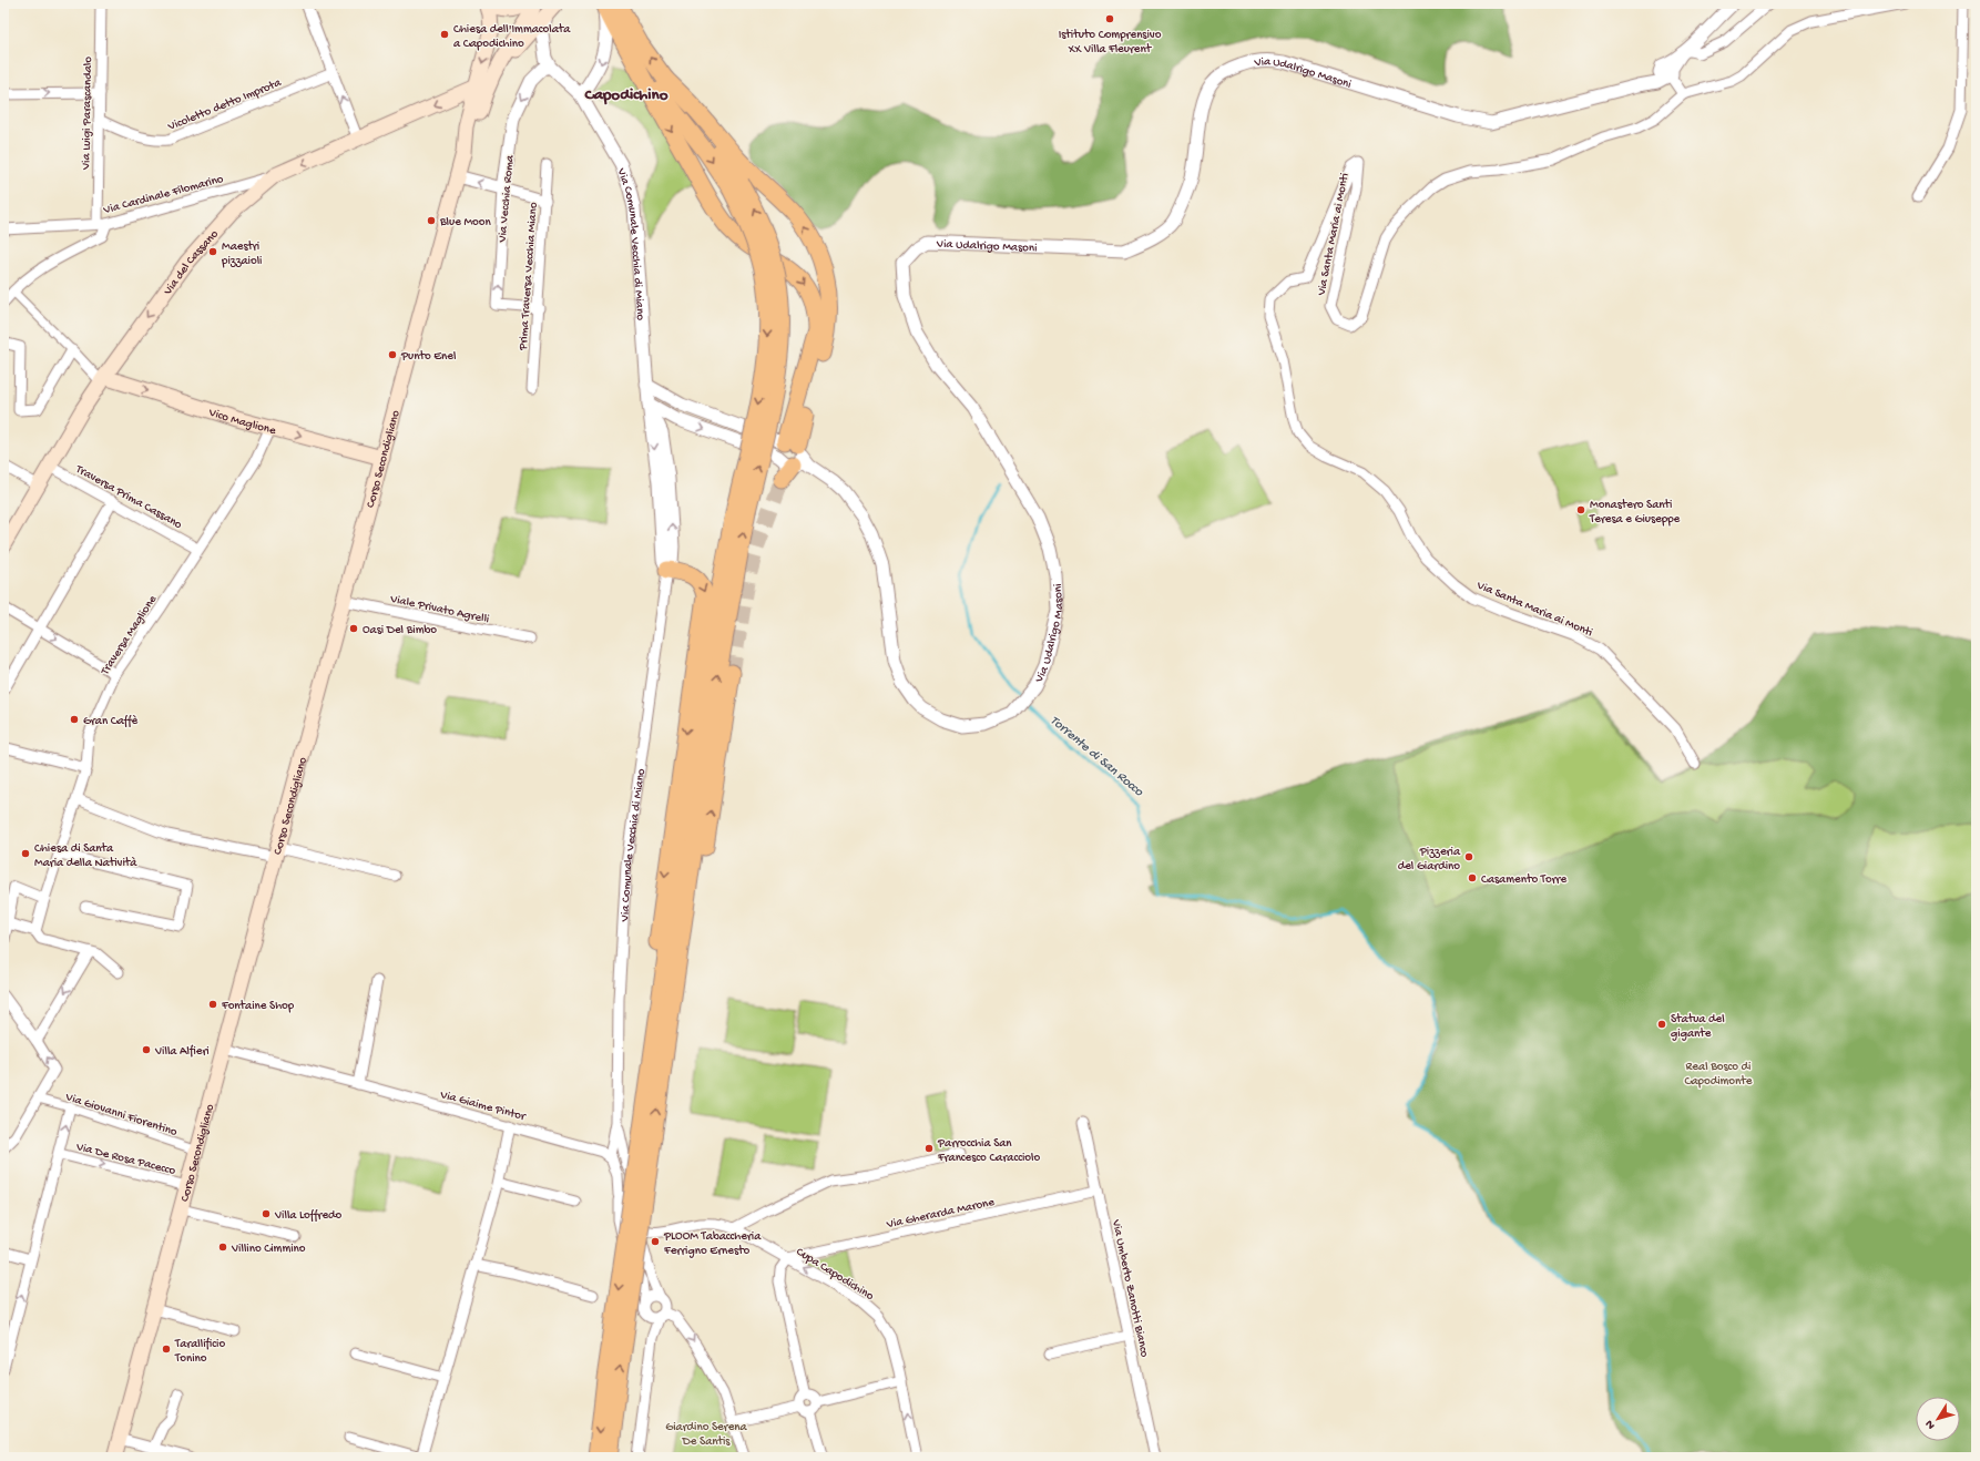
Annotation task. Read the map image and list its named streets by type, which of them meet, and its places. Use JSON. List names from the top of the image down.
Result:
{
  "streets": {
    "main road": ["Via del Cassano", "Vico Maglione", "Corso Secondigliano"],
    "street": [
      "Via Udalrigo Masoni",
      "Vicoletto detto Improta",
      "Via Luigi Parascandalo",
      "Via Cardinale Filomarino",
      "Via Vecchia Roma",
      "Via Santa Maria ai Monti",
      "Via Comunale Vecchia di Miano",
      "Prima Traversa Vecchia Miano",
      "Traversa Prima Cassano",
      "Viale Privato Agrelli",
      "Traversa Maglione",
      "Via Giaime Pintor",
      "Via Giovanni Fiorentino",
      "Via De Rosa Pacecco",
      "Via Gherarda Marone",
      "Cupa Capodichino",
      "Via Umberto Zanotti Bianco"
    ]
  },
  "crossings": [
    ["Via Udalrigo Masoni", "Via Comunale Vecchia di Miano"],
    ["Vicoletto detto Improta", "Via Luigi Parascandalo"],
    ["Via Luigi Parascandalo", "Via Cardinale Filomarino"],
    ["Via Cardinale Filomarino", "Via del Cassano"],
    ["Via Vecchia Roma", "Via Comunale Vecchia di Miano"],
    ["Via Vecchia Roma", "Prima Traversa Vecchia Miano"],
    ["Via Comunale Vecchia di Miano", "Via Giaime Pintor"],
    ["Via Comunale Vecchia di Miano", "Cupa Capodichino"],
    ["Via del Cassano", "Vico Maglione"],
    ["Via del Cassano", "Corso Secondigliano"],
    ["Via del Cassano", "Traversa Prima Cassano"],
    ["Vico Maglione", "Corso Secondigliano"],
    ["Vico Maglione", "Traversa Maglione"],
    ["Corso Secondigliano", "Viale Privato Agrelli"],
    ["Corso Secondigliano", "Via Giaime Pintor"],
    ["Corso Secondigliano", "Via Giovanni Fiorentino"],
    ["Corso Secondigliano", "Via De Rosa Pacecco"],
    ["Traversa Prima Cassano", "Traversa Maglione"],
    ["Via Gherarda Marone", "Cupa Capodichino"],
    ["Via Gherarda Marone", "Via Umberto Zanotti Bianco"]
  ],
  "one_way": [
    "Via del Cassano",
    "Vico Maglione",
    "Via De Rosa Pacecco",
    "Cupa Capodichino"
  ],
  "districts": ["Capodichino"],
  "water": ["Torrente di San Rocco"],
  "parks": ["Real Bosco di Capodimonte", "Giardino Serena De Santis"],
  "places": [
    "Istituto Comprensivo XX Villa Fleurent",
    "Chiesa dell'Immacolata a Capodichino",
    "Blue Moon",
    "Maestri pizzaioli",
    "Punto Enel",
    "Monastero Santi Teresa e Giuseppe",
    "Oasi Del Bimbo",
    "Gran Caffè",
    "Chiesa di Santa Maria della Natività",
    "Pizzeria del Giardino",
    "Casamento Torre",
    "Fontaine Shop",
    "Statua del gigante",
    "Villa Alfieri",
    "Parrocchia San Francesco Caracciolo",
    "Villa Loffredo",
    "PLOOM Tabaccheria Ferrigno Ernesto",
    "Villino Cimmino",
    "Tarallificio Tonino"
  ],
  "north": "bottom left"
}
